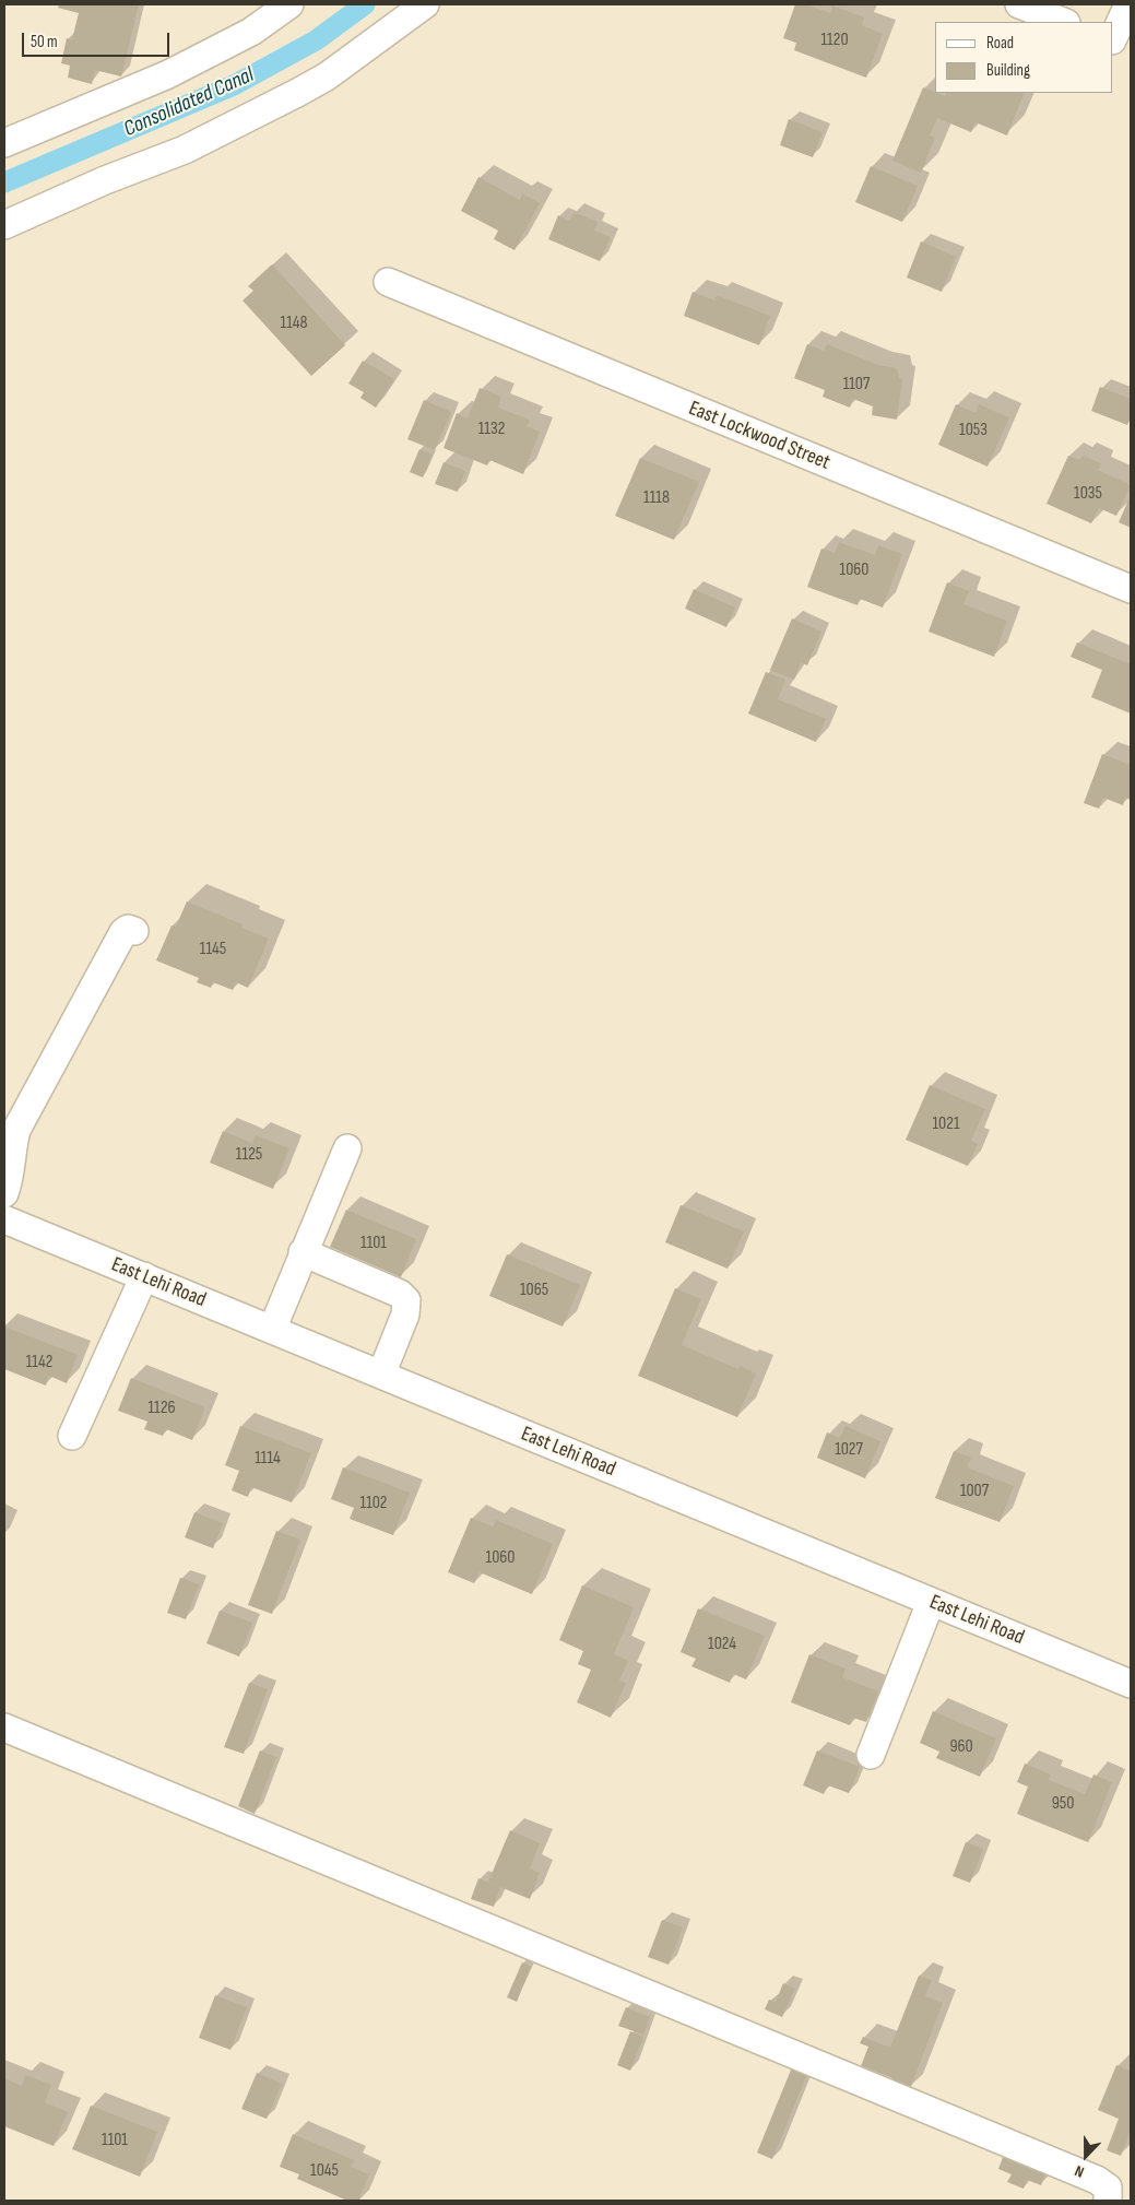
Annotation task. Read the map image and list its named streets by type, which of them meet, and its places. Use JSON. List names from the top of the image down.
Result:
{
  "streets": {
    "street": ["East Lockwood Street", "East Lehi Road"]
  },
  "water": ["Consolidated Canal"],
  "house_numbers": [
    "1120",
    "1148",
    "1107",
    "1132",
    "1053",
    "1035",
    "1118",
    "1060",
    "1145",
    "1021",
    "1125",
    "1101",
    "1065",
    "1142",
    "1126",
    "1027",
    "1114",
    "1007",
    "1102",
    "1060",
    "1024",
    "960",
    "950",
    "1101",
    "1045"
  ],
  "legend": ["Road", "Building"],
  "scale_bar": "50 m",
  "north": "bottom"
}
